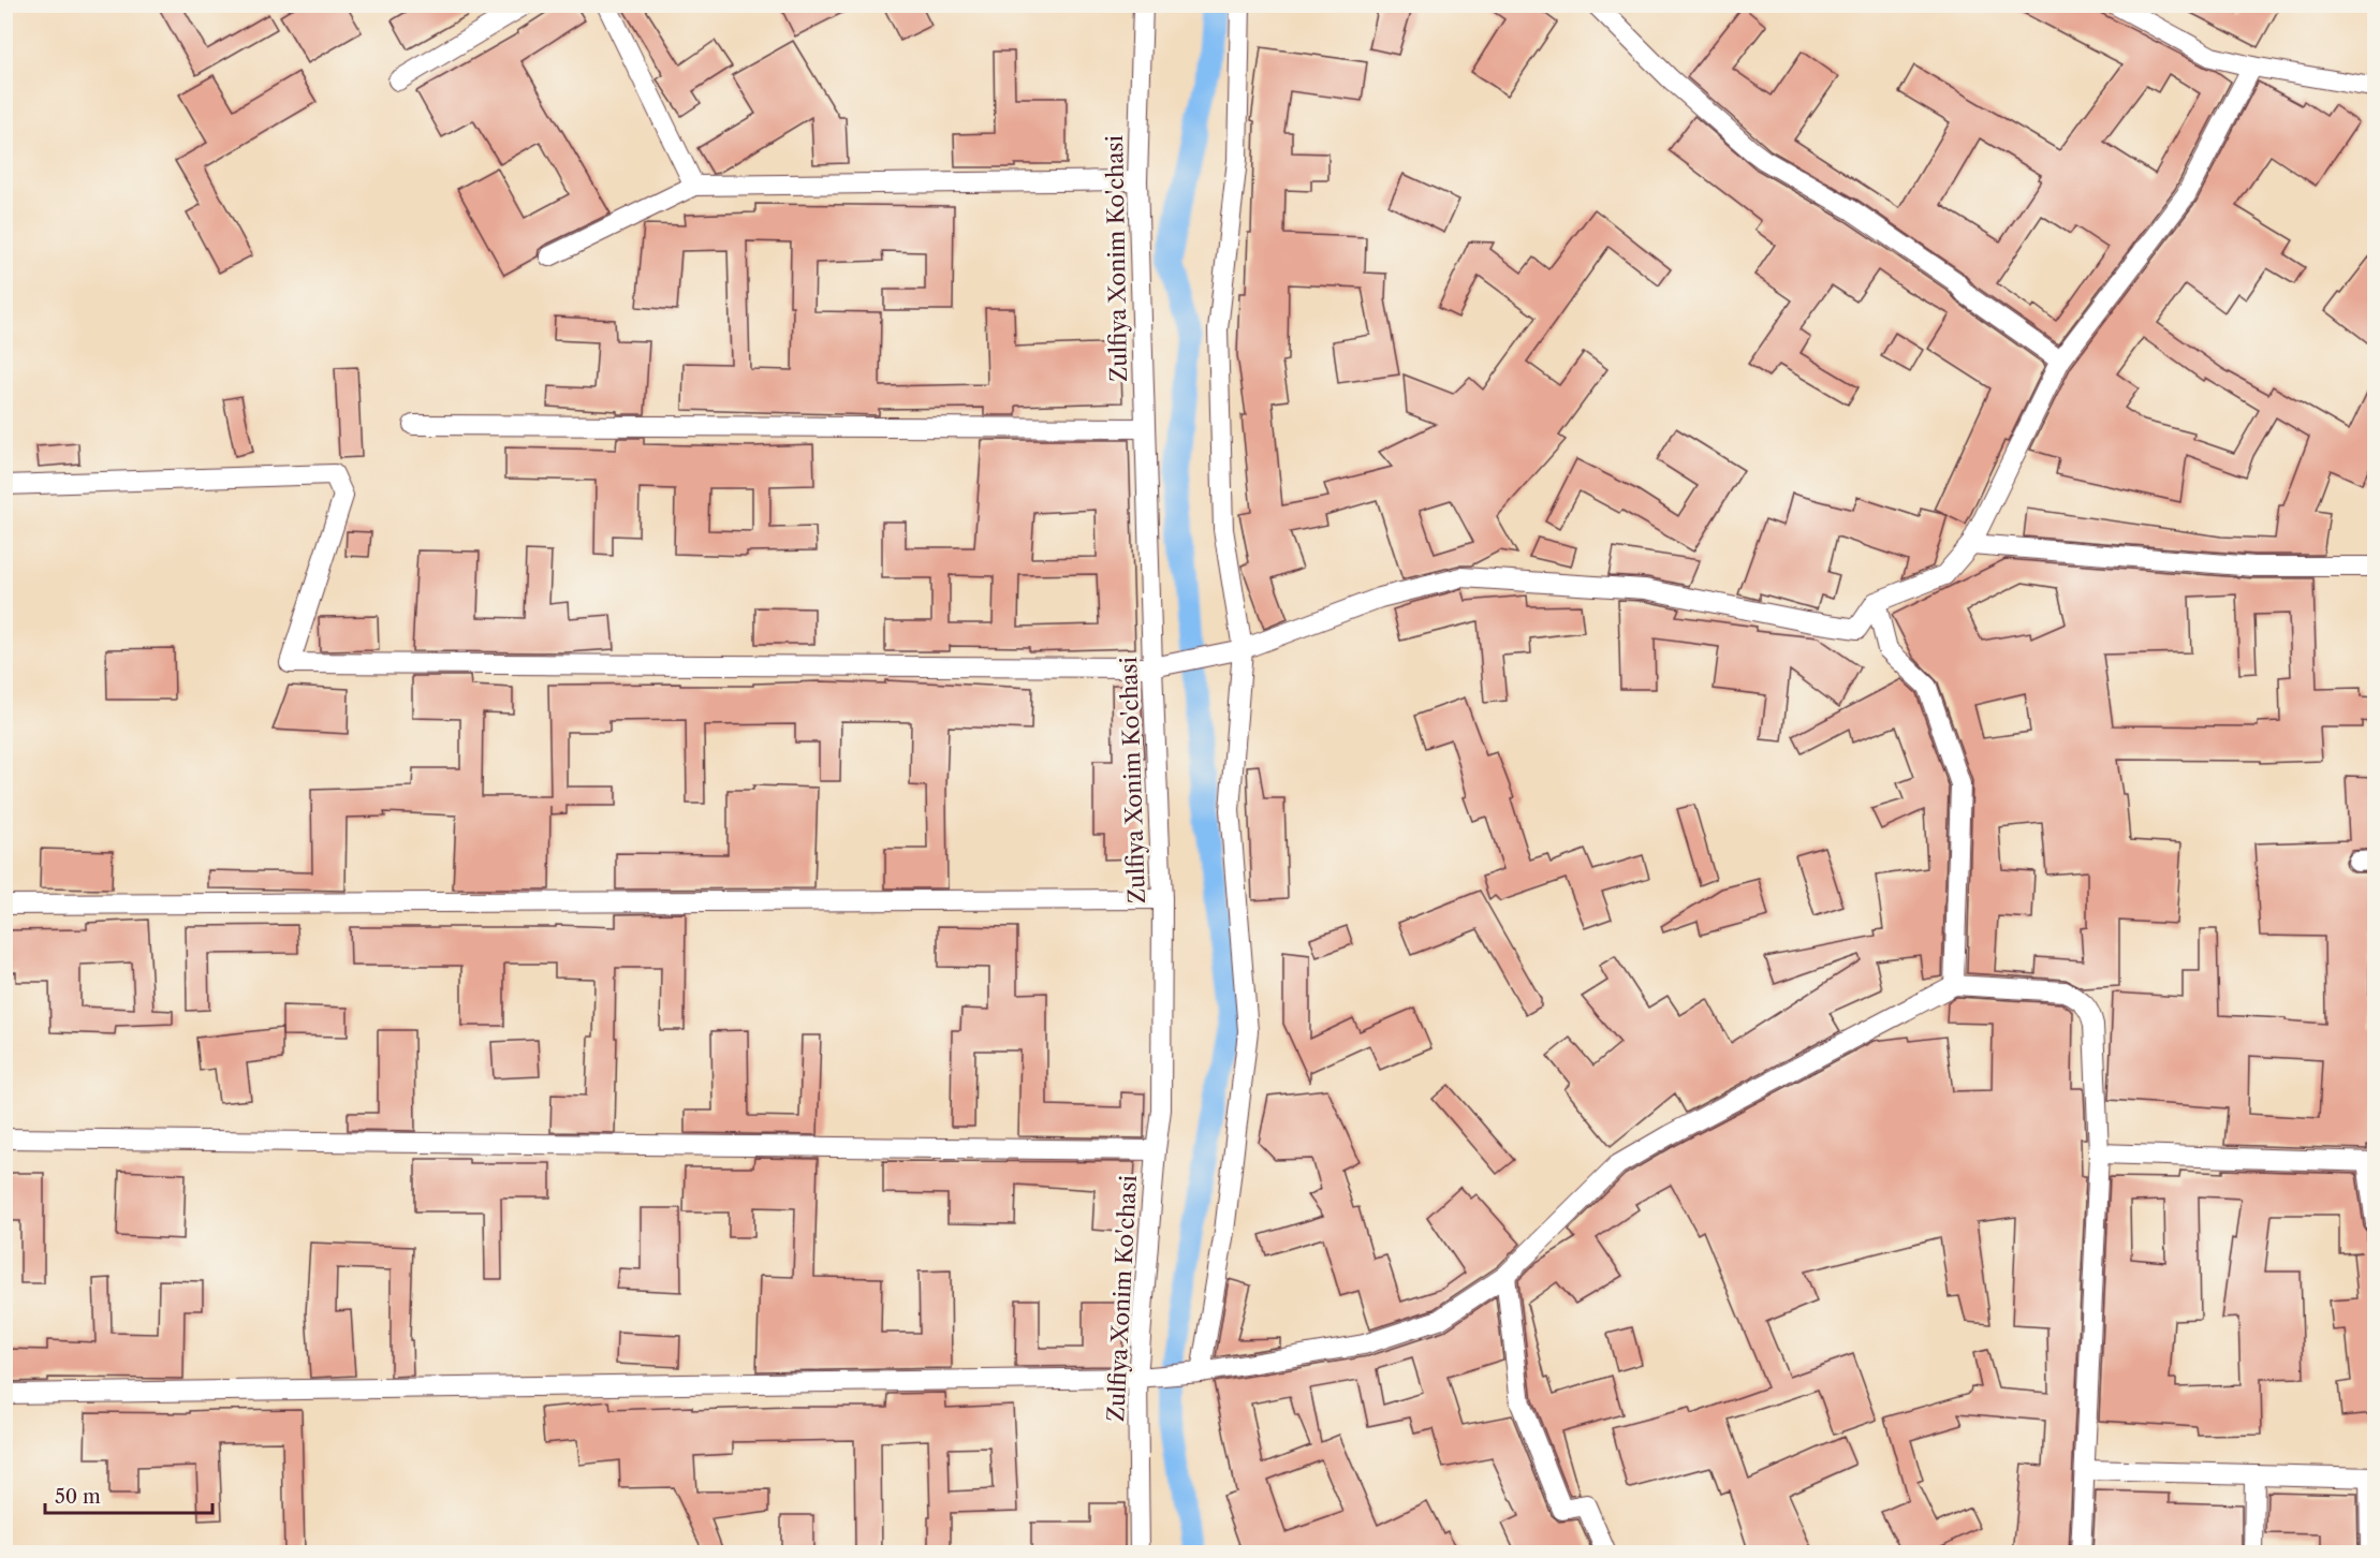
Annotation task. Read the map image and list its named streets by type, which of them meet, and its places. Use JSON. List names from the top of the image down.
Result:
{
  "streets": {
    "street": ["Zulfiya Xonim Ko'chasi"]
  },
  "scale_bar": "50 m"
}
